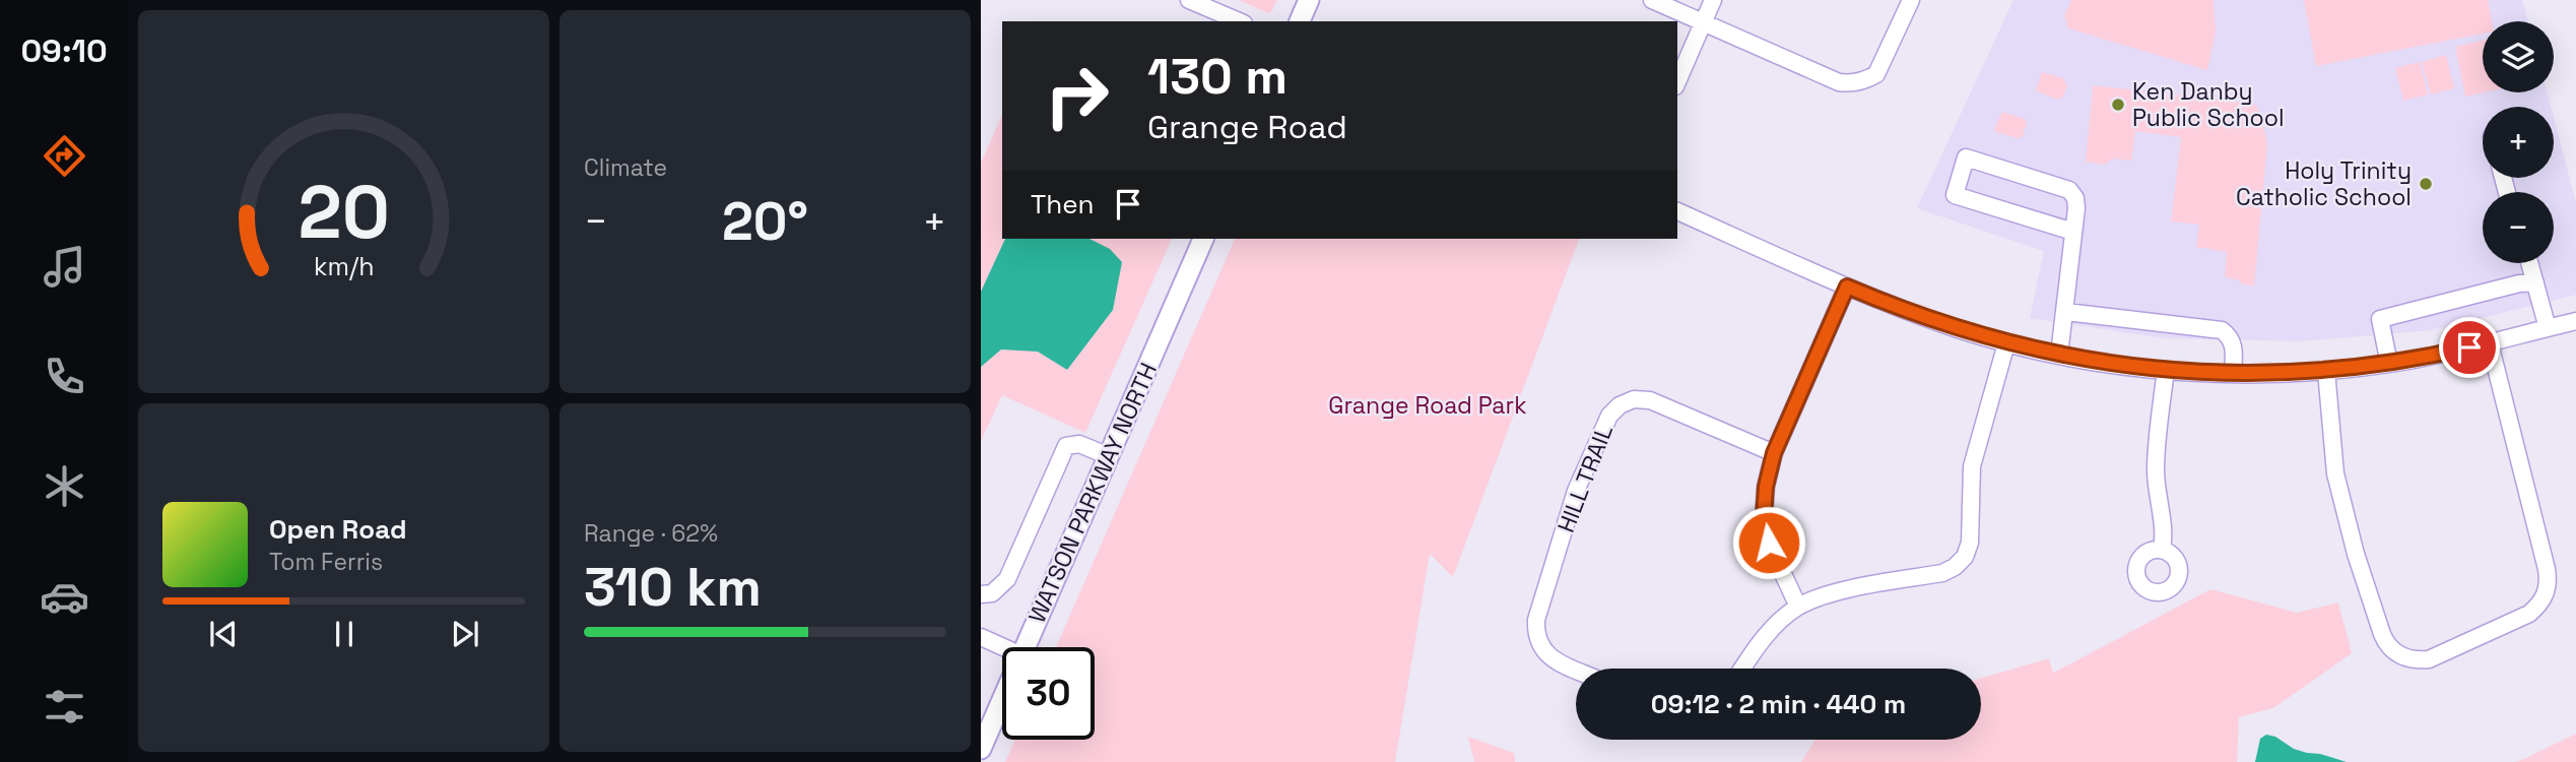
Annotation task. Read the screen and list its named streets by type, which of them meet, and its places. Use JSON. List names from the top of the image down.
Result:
{
  "streets": {
    "main road": ["WATSON PARKWAY NORTH"],
    "street": ["HILL TRAIL"]
  },
  "parks": ["Grange Road Park"],
  "places": ["Ken Danby Public School", "Holy Trinity Catholic School"],
  "page": {
    "tabs": "09:10",
    "tile": [
      "Climate",
      ["Range · 62%", "310 km"]
    ],
    "map_buttons": ["+", "−"],
    "turn": ["130 m", "Grange Road"],
    "then": "Then",
    "heat": ["−", "20°", "+"],
    "song": ["Open Road", "Tom Ferris"],
    "limit": "30",
    "trip": "09:12 · 2 min · 440 m",
    "gauge": ["20", "km/h"]
  }
}
